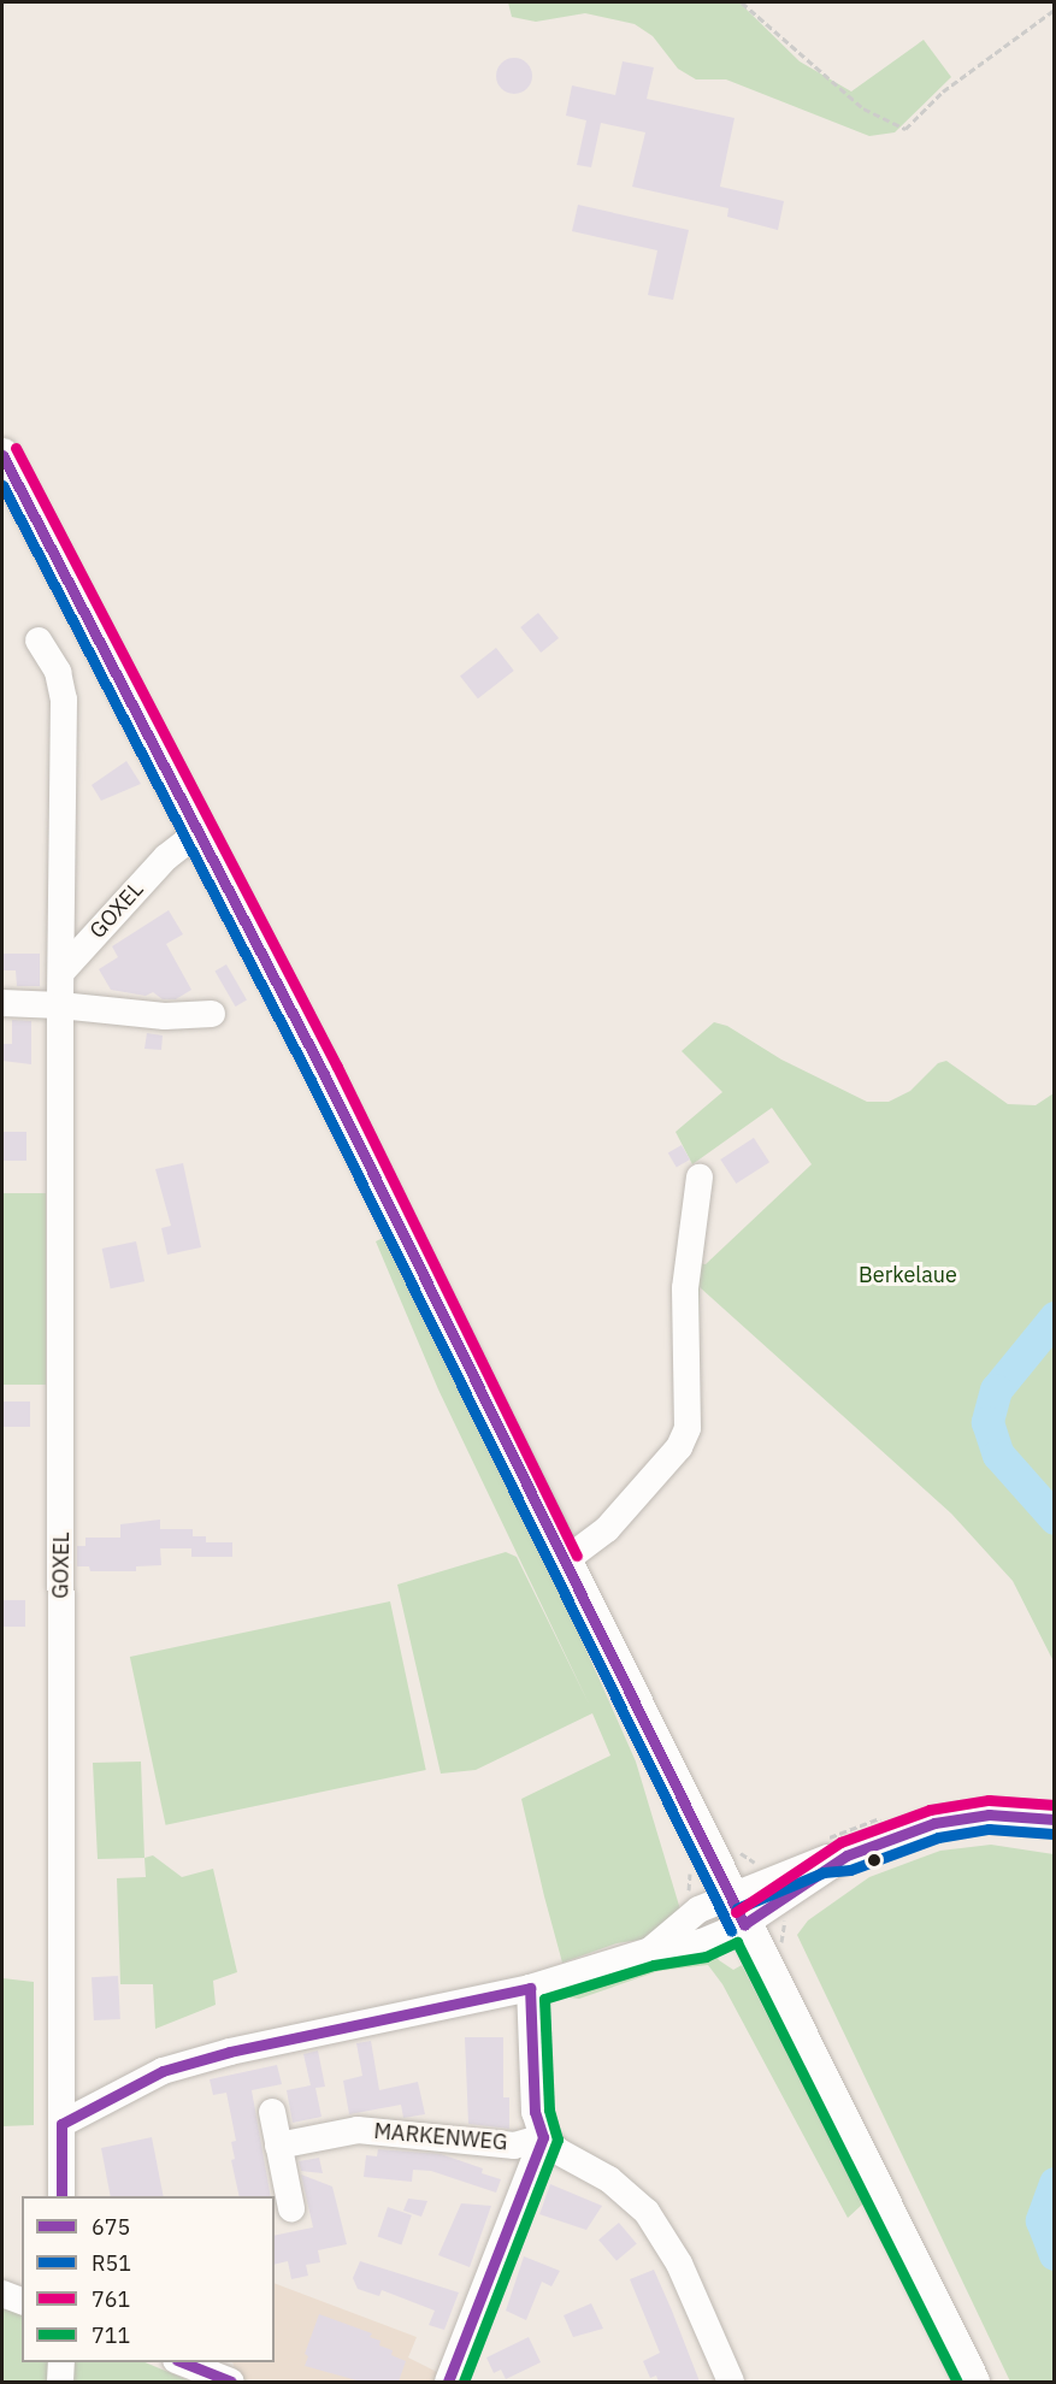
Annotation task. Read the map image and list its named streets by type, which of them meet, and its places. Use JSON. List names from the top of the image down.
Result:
{
  "streets": {
    "street": ["GOXEL", "MARKENWEG"]
  },
  "parks": ["Berkelaue"],
  "lines": [
    "transit line 761",
    "transit line 675",
    "transit line R51",
    "transit line 711"
  ],
  "legend": [
    "675",
    "R51",
    "761",
    "711"
  ]
}
